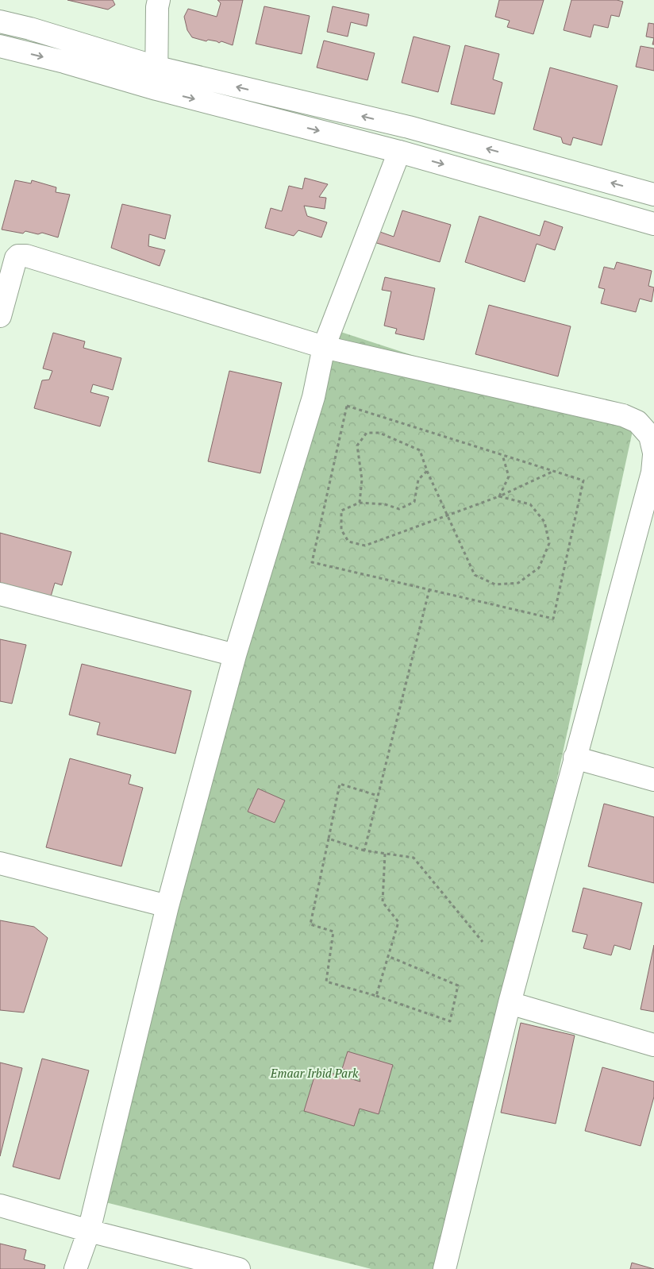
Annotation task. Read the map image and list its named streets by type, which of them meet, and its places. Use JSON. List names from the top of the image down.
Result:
{
  "parks": ["Emaar Irbid Park"]
}
